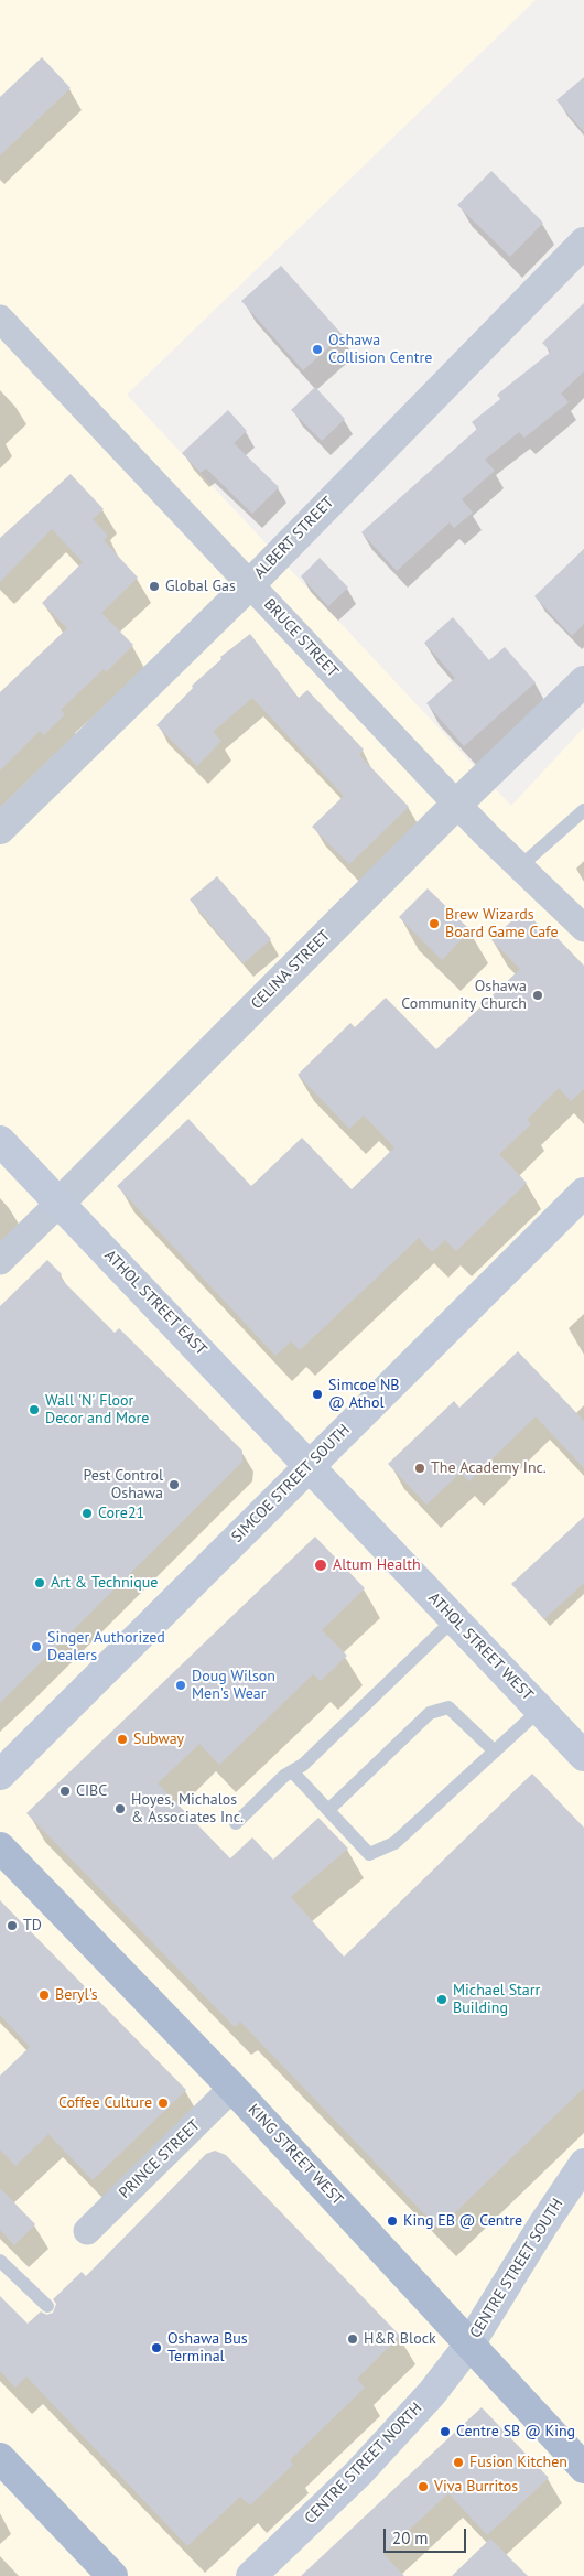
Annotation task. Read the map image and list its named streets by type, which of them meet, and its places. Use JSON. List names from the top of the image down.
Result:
{
  "streets": {
    "main road": [
      "ATHOL STREET EAST",
      "SIMCOE STREET SOUTH",
      "ATHOL STREET WEST",
      "KING STREET WEST",
      "CENTRE STREET SOUTH",
      "CENTRE STREET NORTH"
    ],
    "street": [
      "ALBERT STREET",
      "BRUCE STREET",
      "CELINA STREET",
      "PRINCE STREET"
    ]
  },
  "crossings": [
    ["ALBERT STREET", "BRUCE STREET"],
    ["BRUCE STREET", "CELINA STREET"],
    ["CELINA STREET", "ATHOL STREET EAST"],
    ["ATHOL STREET EAST", "SIMCOE STREET SOUTH"],
    ["ATHOL STREET EAST", "ATHOL STREET WEST"],
    ["SIMCOE STREET SOUTH", "ATHOL STREET WEST"],
    ["KING STREET WEST", "PRINCE STREET"],
    ["KING STREET WEST", "CENTRE STREET SOUTH"],
    ["KING STREET WEST", "CENTRE STREET NORTH"],
    ["CENTRE STREET SOUTH", "CENTRE STREET NORTH"]
  ],
  "places": [
    "Oshawa Collision Centre",
    "Global Gas",
    "Brew Wizards Board Game Cafe",
    "Oshawa Community Church",
    "Simcoe NB @ Athol",
    "Wall 'N' Floor Decor and More",
    "The Academy Inc.",
    "Pest Control Oshawa",
    "Core21",
    "Altum Health",
    "Art & Technique",
    "Singer Authorized Dealers",
    "Doug Wilson Men's Wear",
    "Subway",
    "CIBC",
    "Hoyes, Michalos & Associates Inc.",
    "TD",
    "Beryl's",
    "Michael Starr Building",
    "Coffee Culture",
    "King EB @ Centre",
    "H&R Block",
    "Oshawa Bus Terminal",
    "Centre SB @ King",
    "Fusion Kitchen",
    "Viva Burritos"
  ],
  "scale_bar": "20 m"
}
